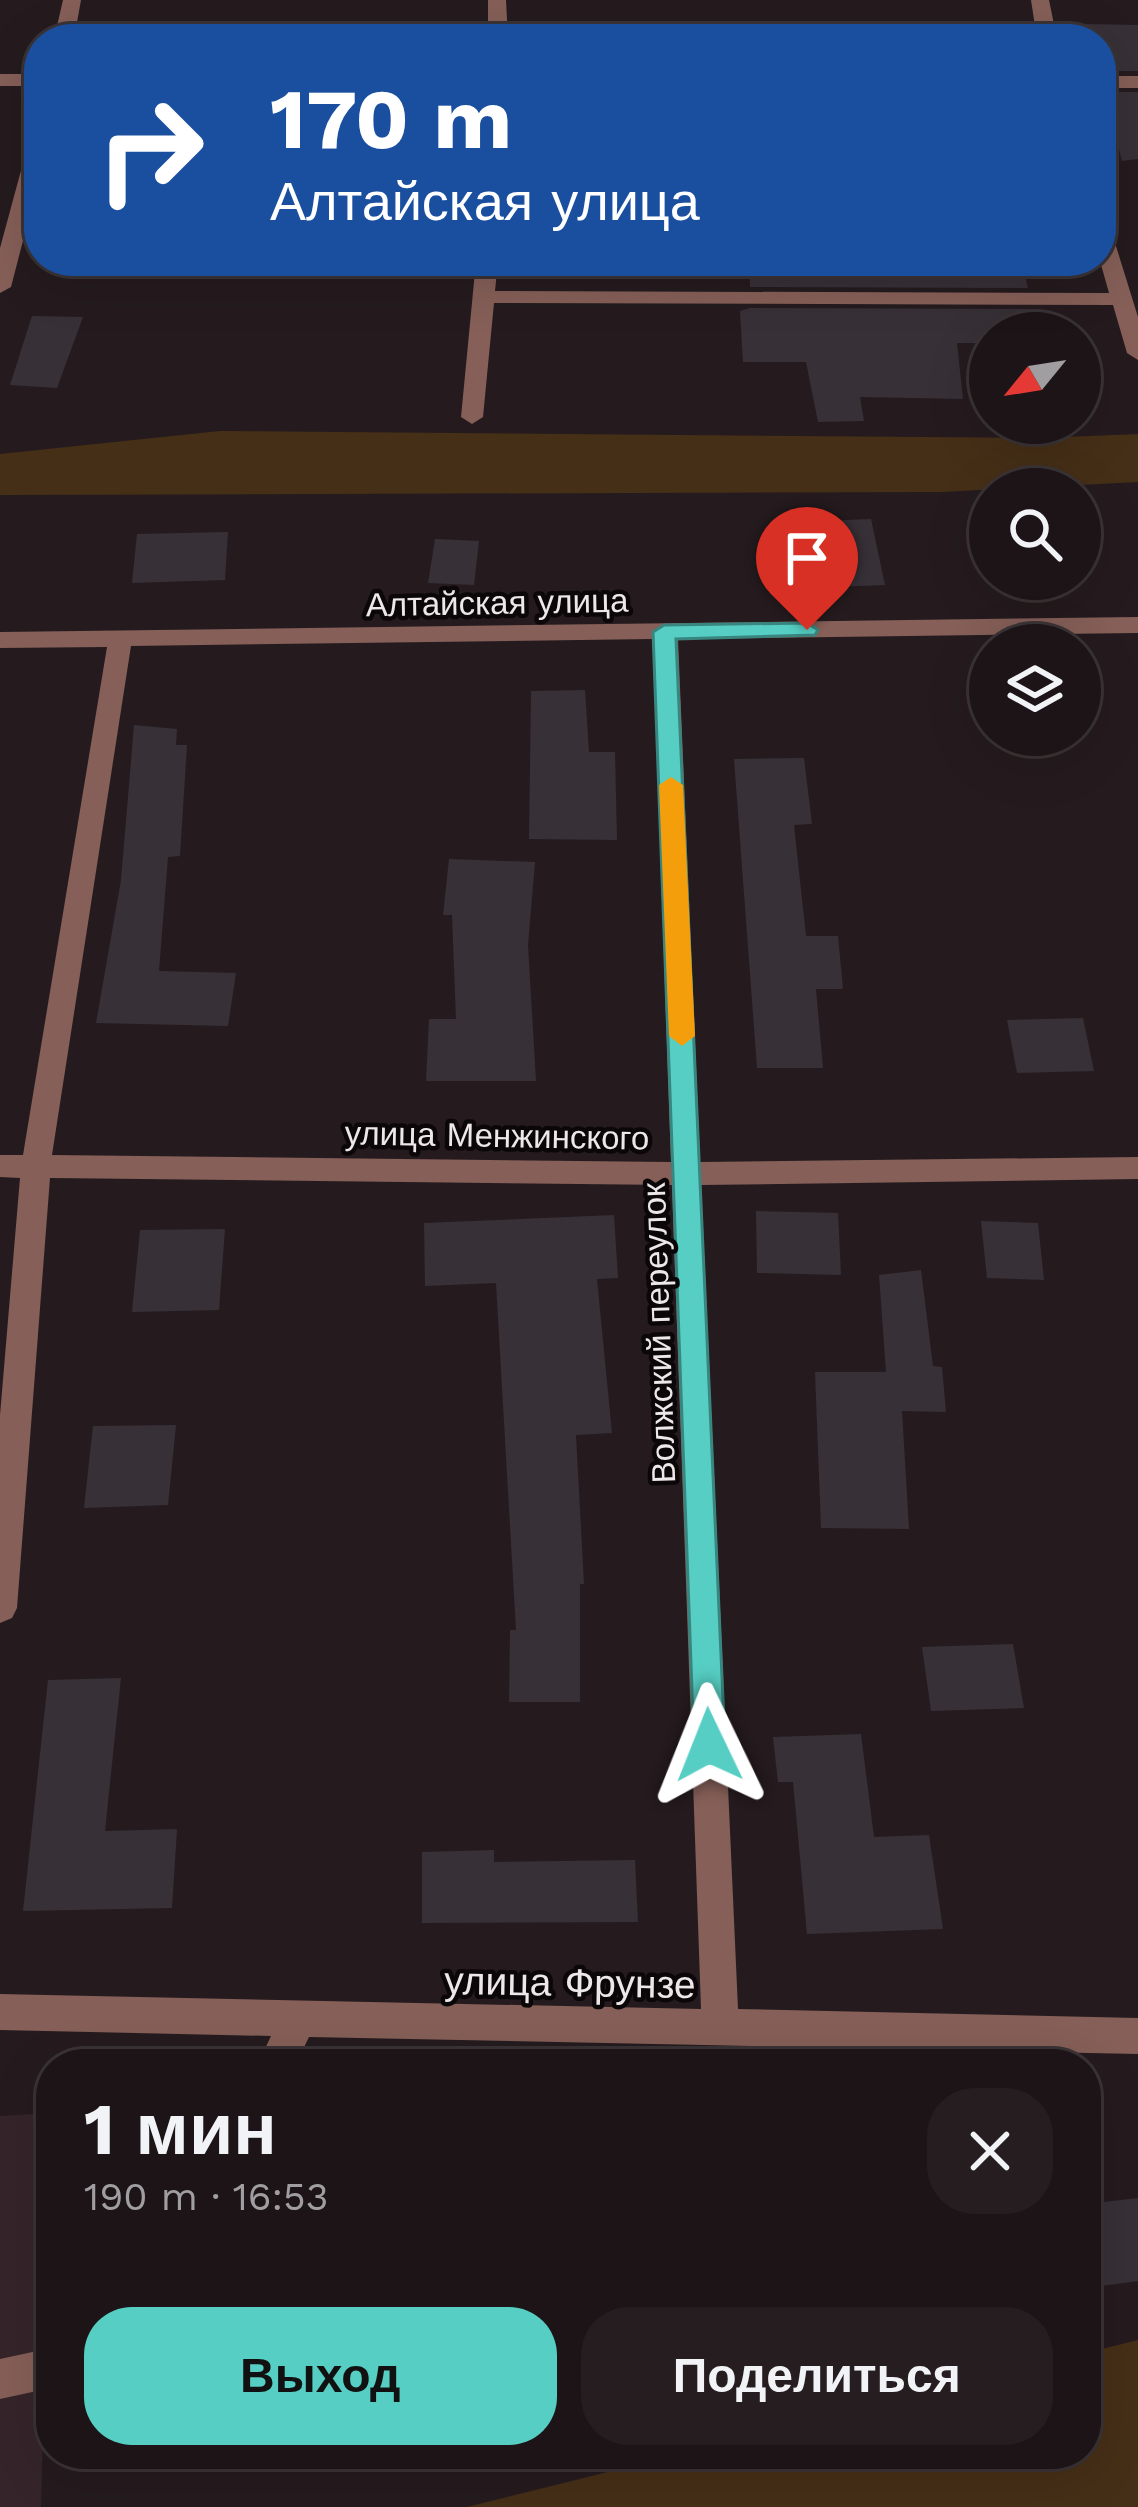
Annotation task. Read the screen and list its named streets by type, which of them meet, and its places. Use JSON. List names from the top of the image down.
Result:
{
  "streets": {
    "street": [
      "Алтайская улица",
      "улица Менжинского",
      "Волжский переулок",
      "улица Фрунзе"
    ]
  },
  "crossings": [
    ["Алтайская улица", "Волжский переулок"],
    ["улица Менжинского", "Волжский переулок"],
    ["Волжский переулок", "улица Фрунзе"]
  ],
  "north": "bottom left",
  "page": {
    "turn": ["170 m", "Алтайская улица"],
    "heading": ["1 мин", "190 m · 16:53"],
    "buttons": ["Выход", "Поделиться"]
  }
}
